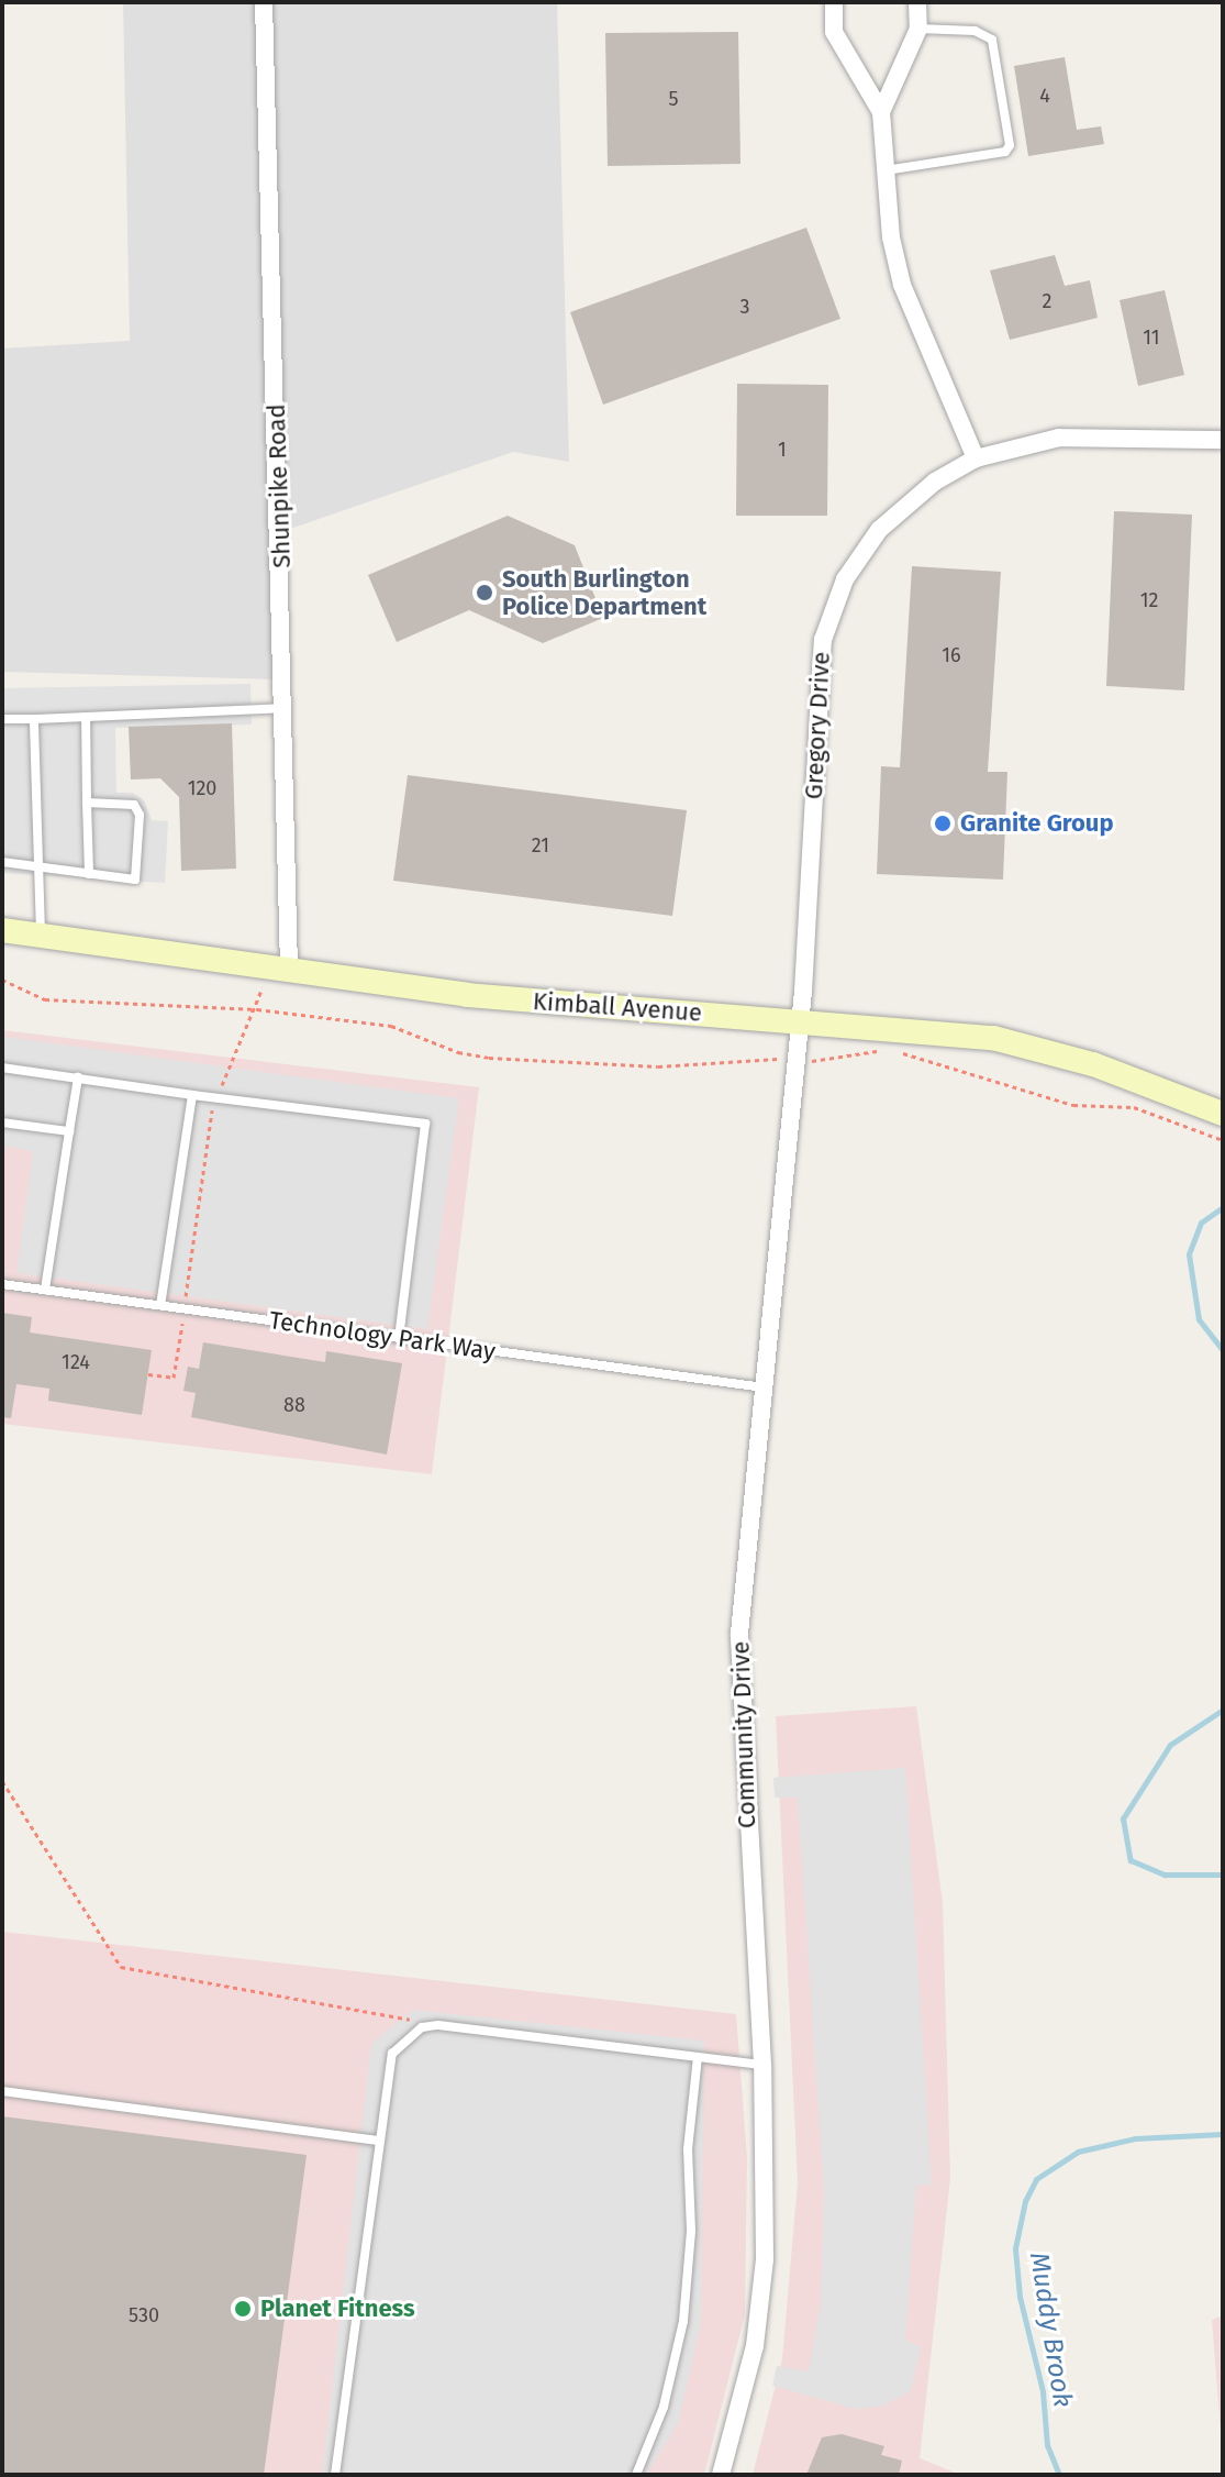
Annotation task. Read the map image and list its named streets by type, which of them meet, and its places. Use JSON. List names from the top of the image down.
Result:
{
  "streets": {
    "main road": ["Kimball Avenue"],
    "street": ["Shunpike Road", "Gregory Drive", "Community Drive"],
    "lane": ["Technology Park Way"]
  },
  "crossings": [
    ["Shunpike Road", "Kimball Avenue"],
    ["Gregory Drive", "Community Drive"],
    ["Kimball Avenue", "Community Drive"],
    ["Technology Park Way", "Community Drive"]
  ],
  "water": ["Muddy Brook"],
  "places": ["South Burlington Police Department", "Granite Group", "Planet Fitness"],
  "house_numbers": [
    "4",
    "5",
    "2",
    "3",
    "11",
    "1",
    "12",
    "16",
    "120",
    "21",
    "124",
    "88",
    "530"
  ]
}
